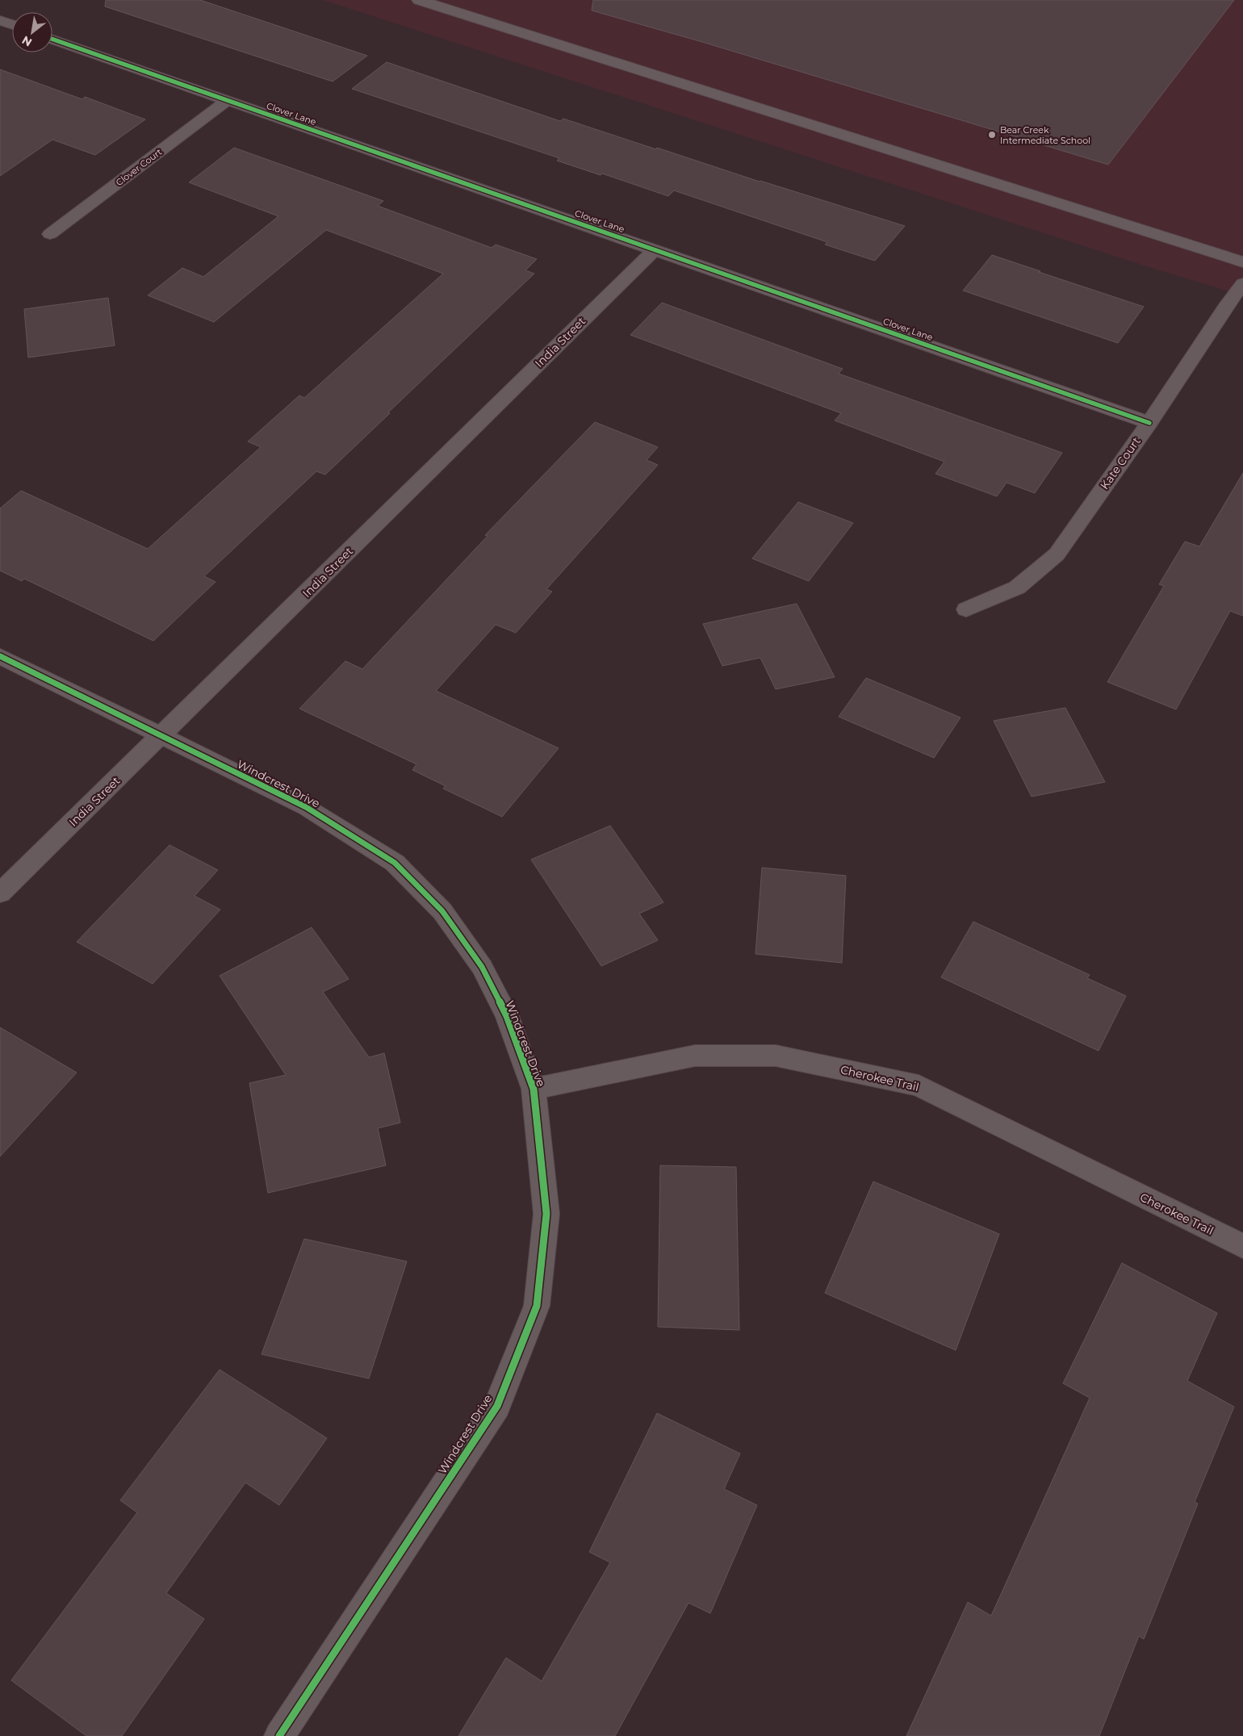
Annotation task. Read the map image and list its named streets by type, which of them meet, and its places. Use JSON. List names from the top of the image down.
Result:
{
  "streets": {
    "street": [
      "Clover Lane",
      "Clover Court",
      "India Street",
      "Kate Court",
      "Windcrest Drive",
      "Cherokee Trail"
    ]
  },
  "crossings": [
    ["Clover Lane", "Clover Court"],
    ["Clover Lane", "India Street"],
    ["Clover Lane", "Kate Court"],
    ["India Street", "Windcrest Drive"],
    ["Windcrest Drive", "Cherokee Trail"]
  ],
  "places": ["Bear Creek Intermediate School"],
  "north": "bottom left"
}
